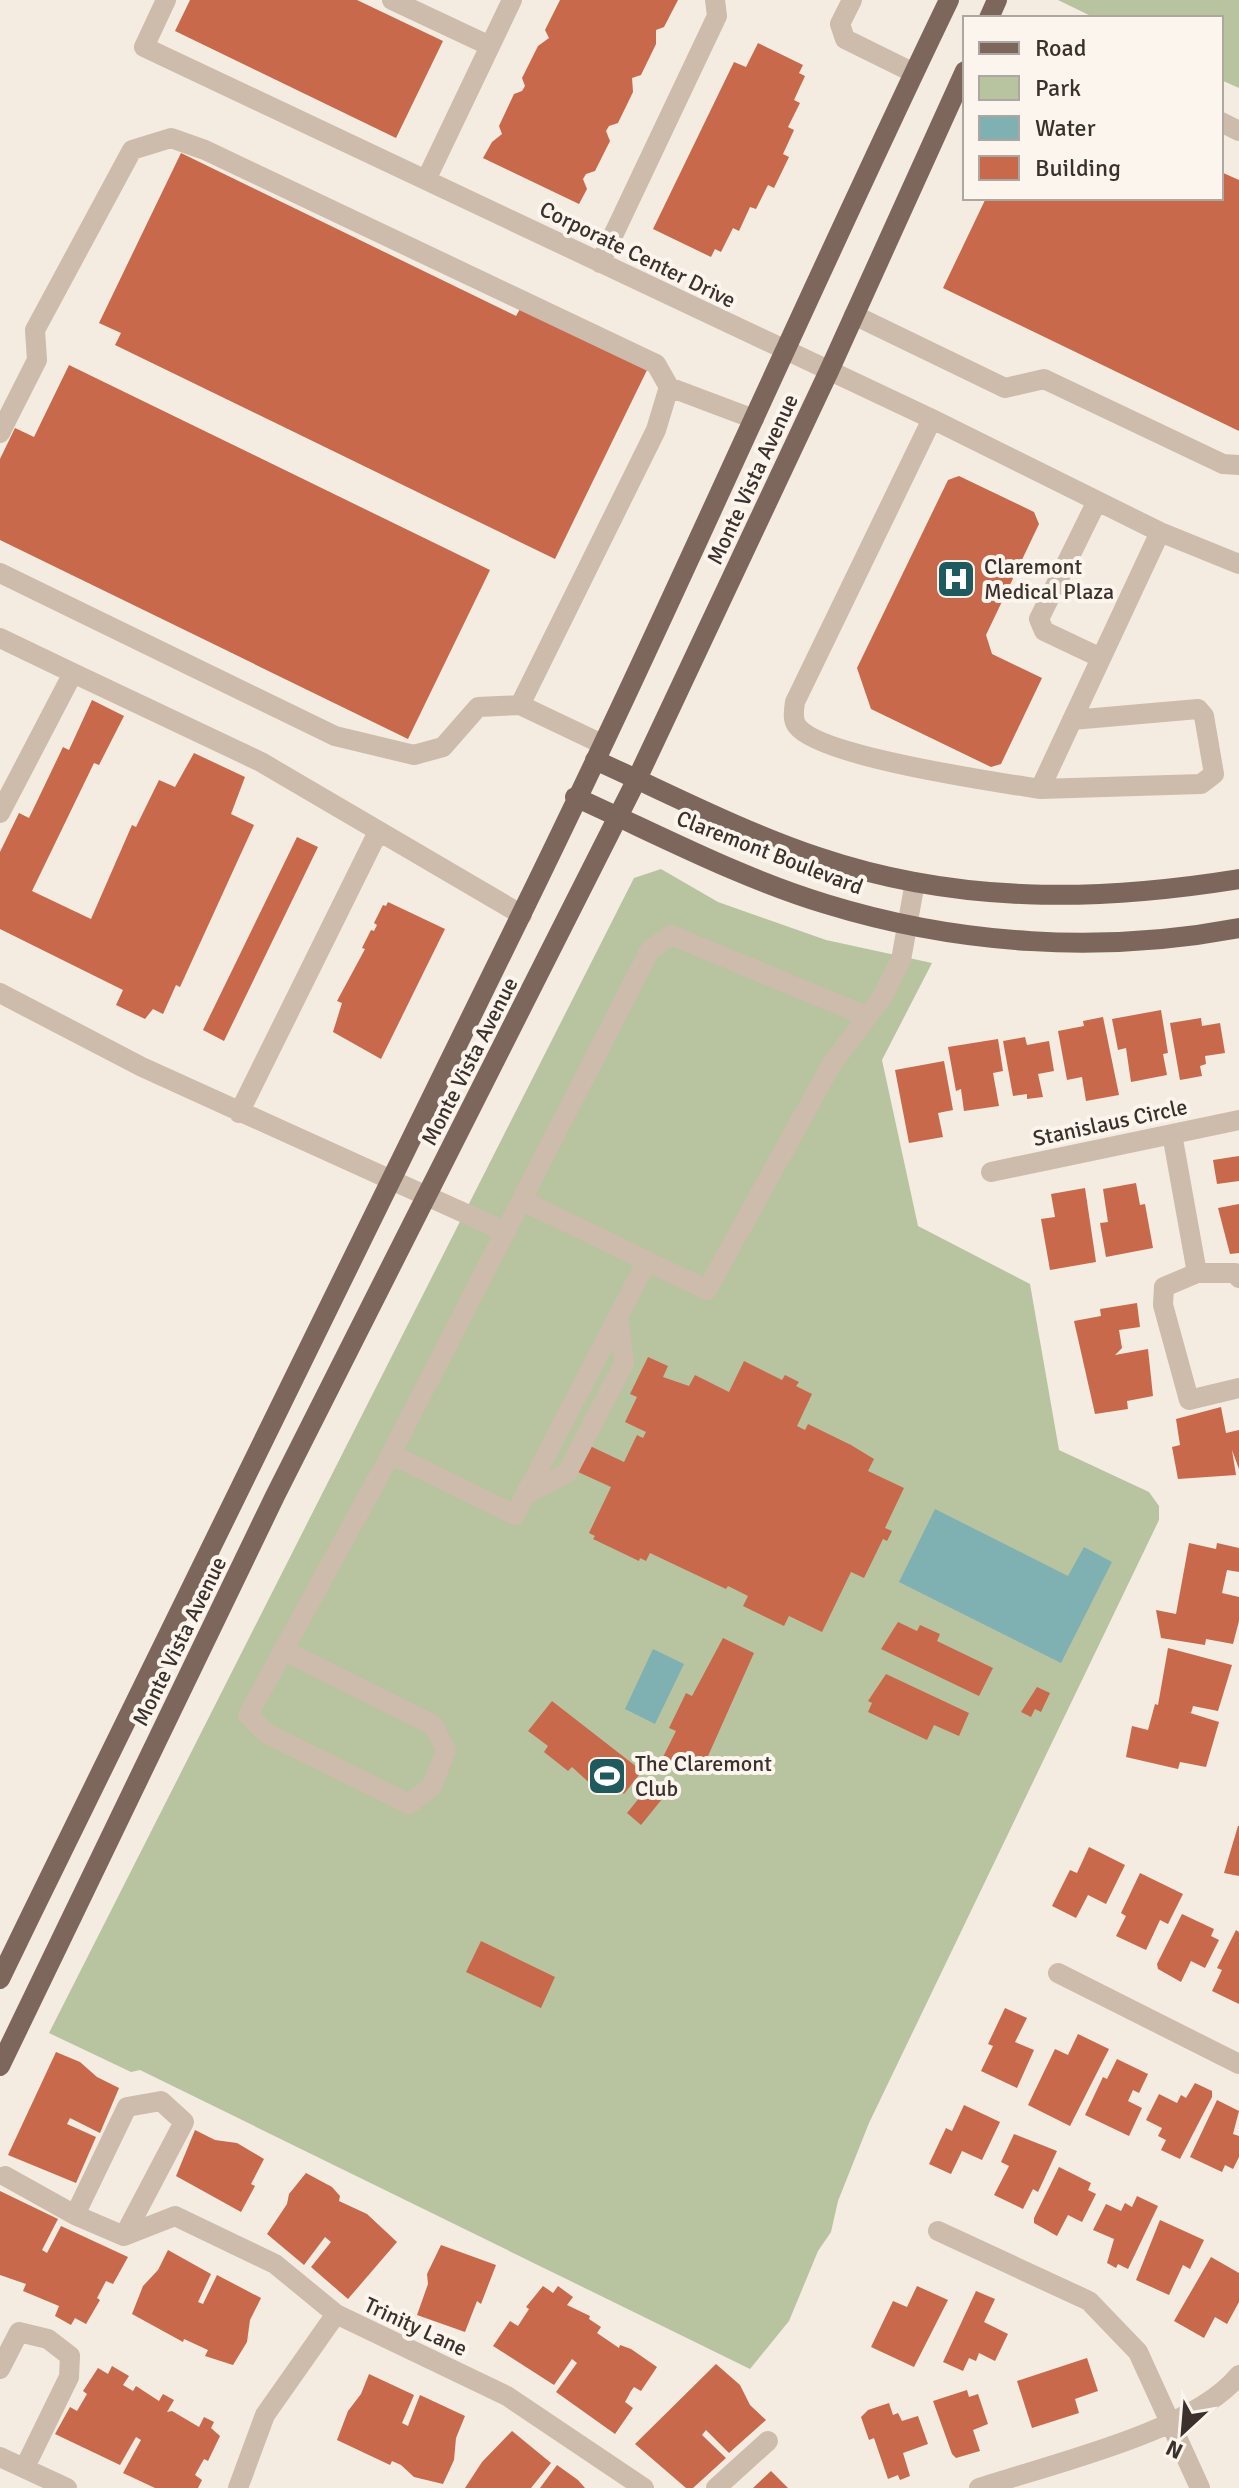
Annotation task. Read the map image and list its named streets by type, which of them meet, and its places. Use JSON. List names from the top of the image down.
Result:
{
  "streets": {
    "main road": ["Monte Vista Avenue", "Claremont Boulevard"],
    "street": ["Corporate Center Drive", "Stanislaus Circle", "Trinity Lane"]
  },
  "crossings": [
    ["Corporate Center Drive", "Monte Vista Avenue"],
    ["Monte Vista Avenue", "Claremont Boulevard"]
  ],
  "places": {
    "hospital": ["Claremont Medical Plaza"],
    "sports": ["The Claremont Club"]
  },
  "legend": [
    "Road",
    "Park",
    "Water",
    "Building"
  ],
  "north": "bottom left"
}
